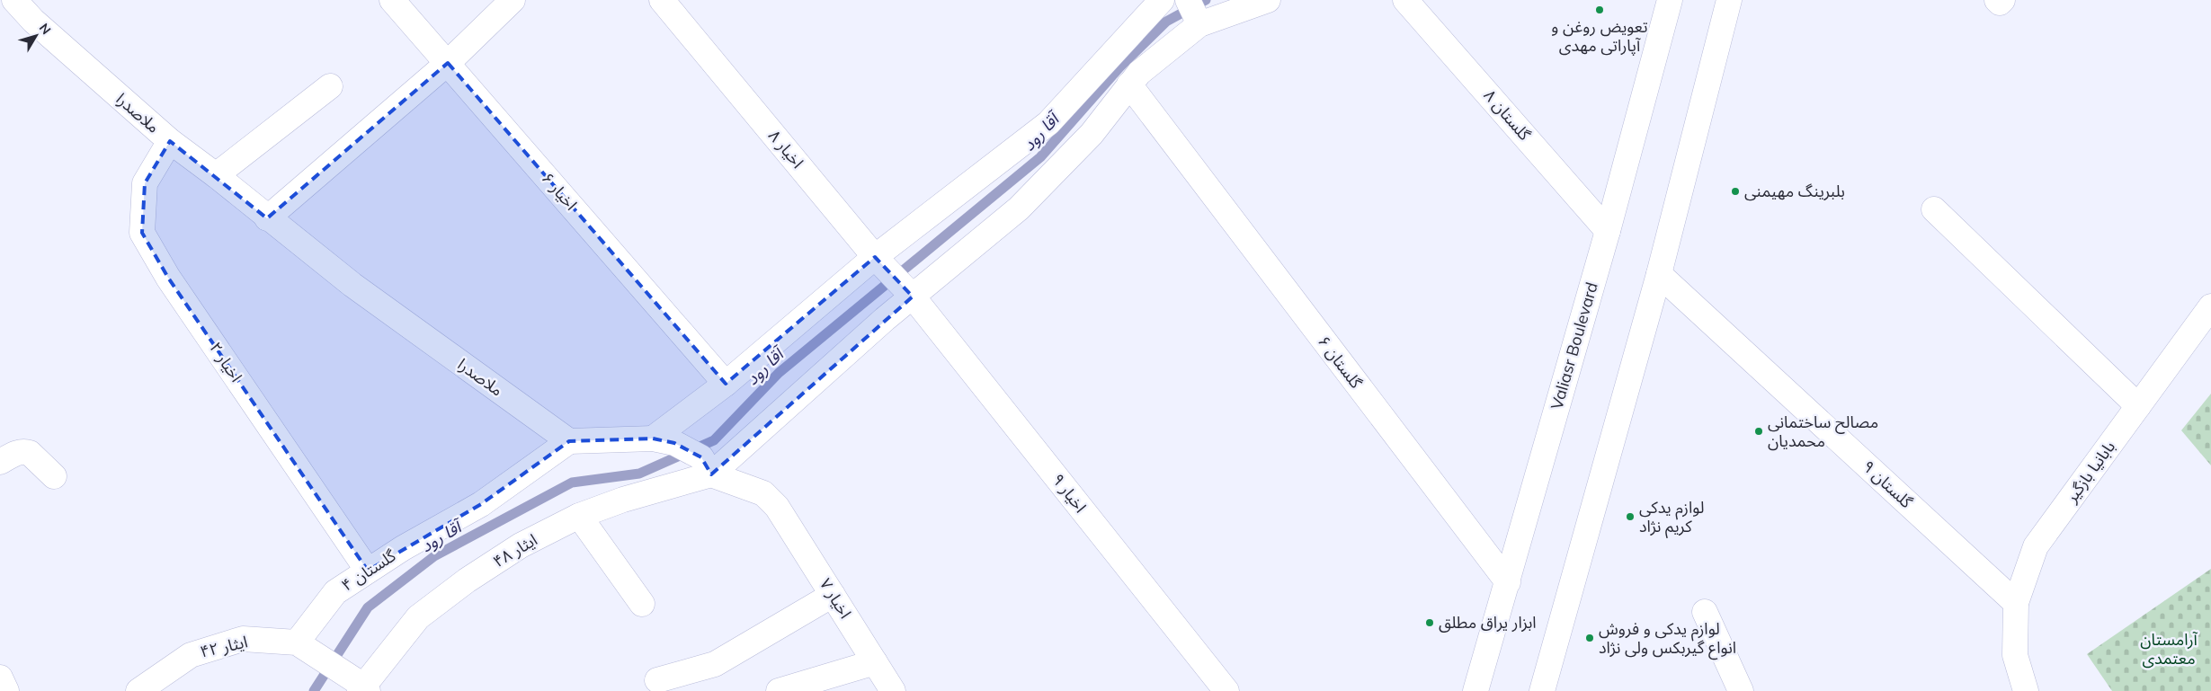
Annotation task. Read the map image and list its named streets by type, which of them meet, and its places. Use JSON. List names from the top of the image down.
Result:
{
  "streets": {
    "street": [
      "ملاصدرا",
      "گلستان ۸",
      "اخیار ۸",
      "اخیار ۶",
      "Valiasr Boulevard",
      "اخیار ۲",
      "گلستان ۶",
      "بابانیا بازگیر",
      "گلستان ۹",
      "اخیار ۹",
      "ایثار ۴۸",
      "گلستان ۴",
      "اخیار ۷",
      "ایثار ۴۲"
    ]
  },
  "crossings": [
    ["ملاصدرا", "اخیار ۲"],
    ["ملاصدرا", "گلستان ۴"],
    ["گلستان ۸", "Valiasr Boulevard"],
    ["اخیار ۸", "اخیار ۹"],
    ["Valiasr Boulevard", "گلستان ۶"],
    ["اخیار ۲", "گلستان ۴"],
    ["بابانیا بازگیر", "گلستان ۹"],
    ["ایثار ۴۸", "اخیار ۷"],
    ["گلستان ۴", "ایثار ۴۲"]
  ],
  "water": ["آقا رود"],
  "parks": ["آرامستان معتمدی"],
  "places": [
    "تعویض روغن و آپاراتی مهدی",
    "بلبرینگ مهیمنی",
    "مصالح ساختمانی محمدیان",
    "لوازم یدکی کریم نژاد",
    "ابزار یراق مطلق",
    "لوازم یدکی و فروش انواع گیربکس ولی نژاد"
  ],
  "north": "top right"
}
